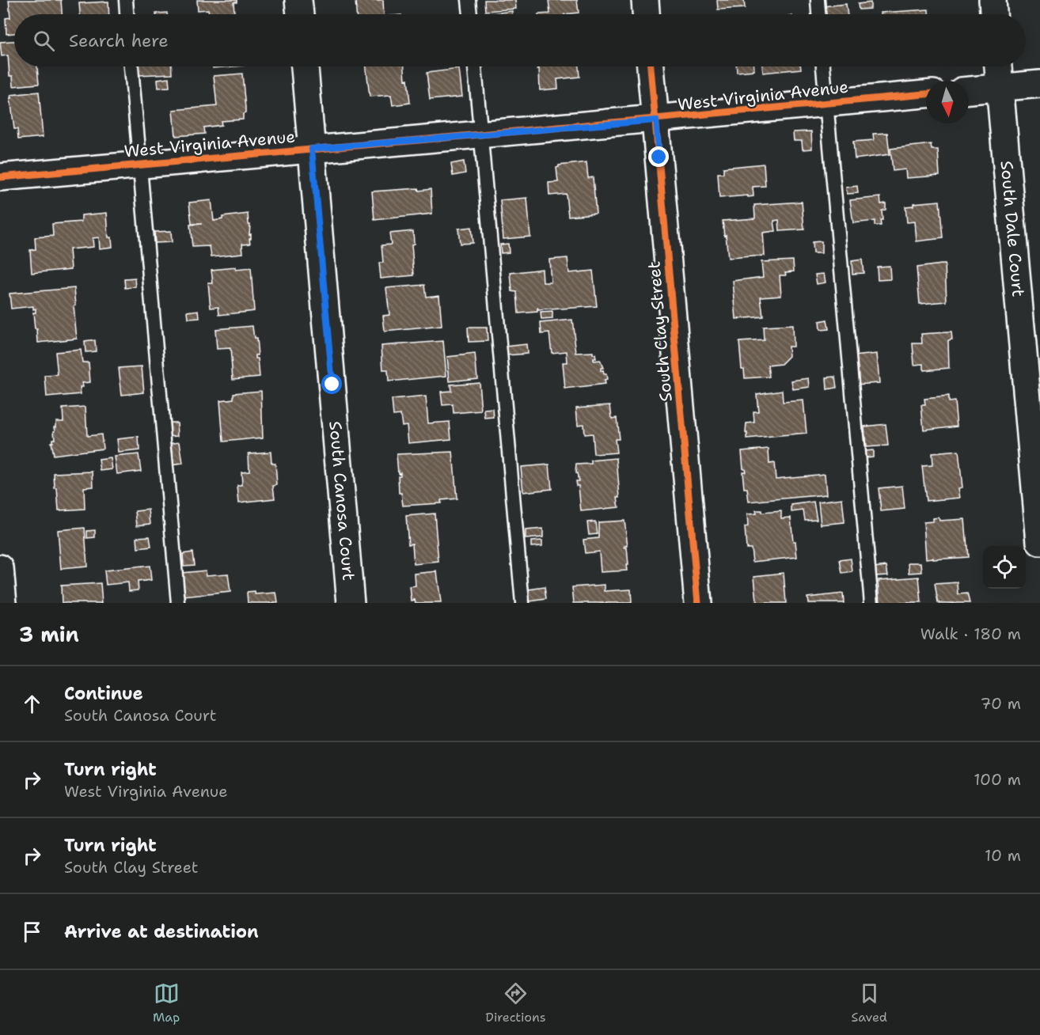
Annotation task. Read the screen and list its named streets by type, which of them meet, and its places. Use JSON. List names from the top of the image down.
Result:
{
  "streets": {
    "street": [
      "West Virginia Avenue",
      "South Dale Court",
      "South Clay Street",
      "South Canosa Court"
    ]
  },
  "crossings": [
    ["West Virginia Avenue", "South Clay Street"],
    ["West Virginia Avenue", "South Canosa Court"]
  ],
  "north": "bottom",
  "page": {
    "search": "Search here",
    "heading": ["3 min", "Walk · 180 m"],
    "list": [
      ["Continue", "South Canosa Court", "70 m"],
      ["Turn right", "West Virginia Avenue", "100 m"],
      ["Turn right", "South Clay Street", "10 m"],
      "Arrive at destination"
    ],
    "nav": ["Map", "Directions", "Saved"]
  }
}
